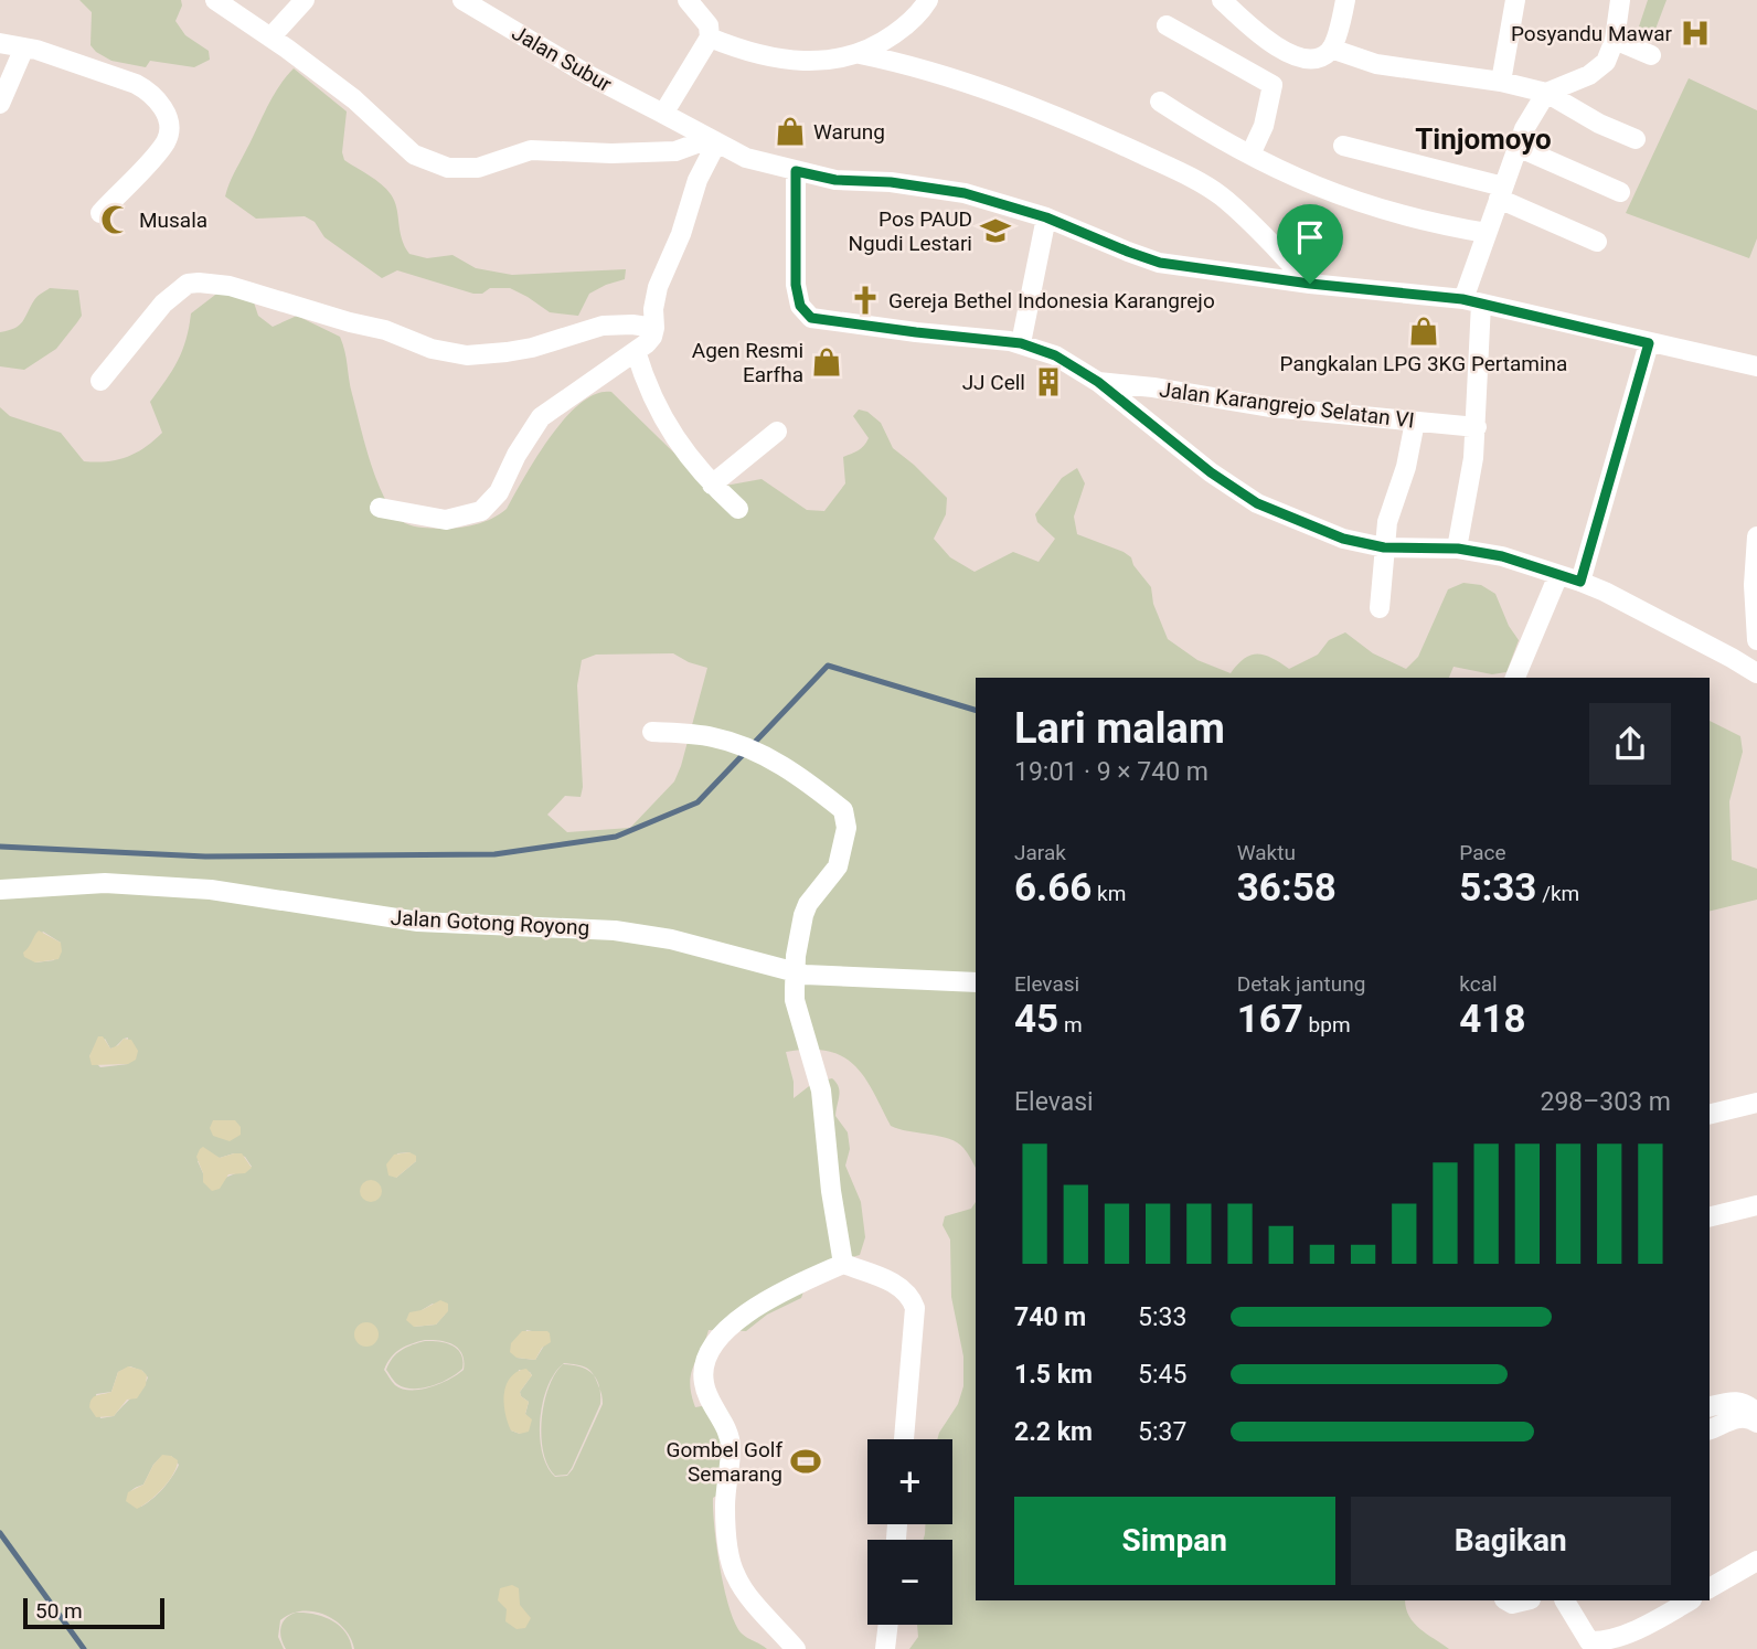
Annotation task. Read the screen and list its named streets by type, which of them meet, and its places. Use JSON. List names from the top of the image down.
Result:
{
  "streets": {
    "street": ["Jalan Subur", "Jalan Karangrejo Selatan VI", "Jalan Gotong Royong"]
  },
  "crossings": [
    ["Jalan Subur", "Jalan Karangrejo Selatan VI"]
  ],
  "districts": ["Tinjomoyo"],
  "places": {
    "hospital": ["Posyandu Mawar"],
    "shop": ["Warung", "Pangkalan LPG 3KG Pertamina", "Agen Resmi Earfha"],
    "mosque": ["Musala"],
    "school or university": ["Pos PAUD Ngudi Lestari"],
    "church": ["Gereja Bethel Indonesia Karangrejo"],
    "building": ["JJ Cell"],
    "sports": ["Gombel Golf Semarang"]
  },
  "scale_bar": "50 m",
  "page": {
    "heading": ["Lari malam", "19:01 · 9 × 740 m"],
    "stats": [
      ["Jarak", "6.66 km"],
      ["Waktu", "36:58"],
      ["Pace", "5:33 /km"],
      ["Elevasi", "45 m"],
      ["Detak jantung", "167 bpm"],
      ["kcal", "418"]
    ],
    "chart": ["Elevasi", "298–303 m"],
    "list": [
      {
        "name": "740 m",
        "note": "5:33"
      },
      {
        "name": "1.5 km",
        "note": "5:45"
      },
      {
        "name": "2.2 km",
        "note": "5:37"
      }
    ],
    "map_buttons": ["+", "−"],
    "buttons": ["Simpan", "Bagikan"],
    "scale": "50 m"
  }
}
